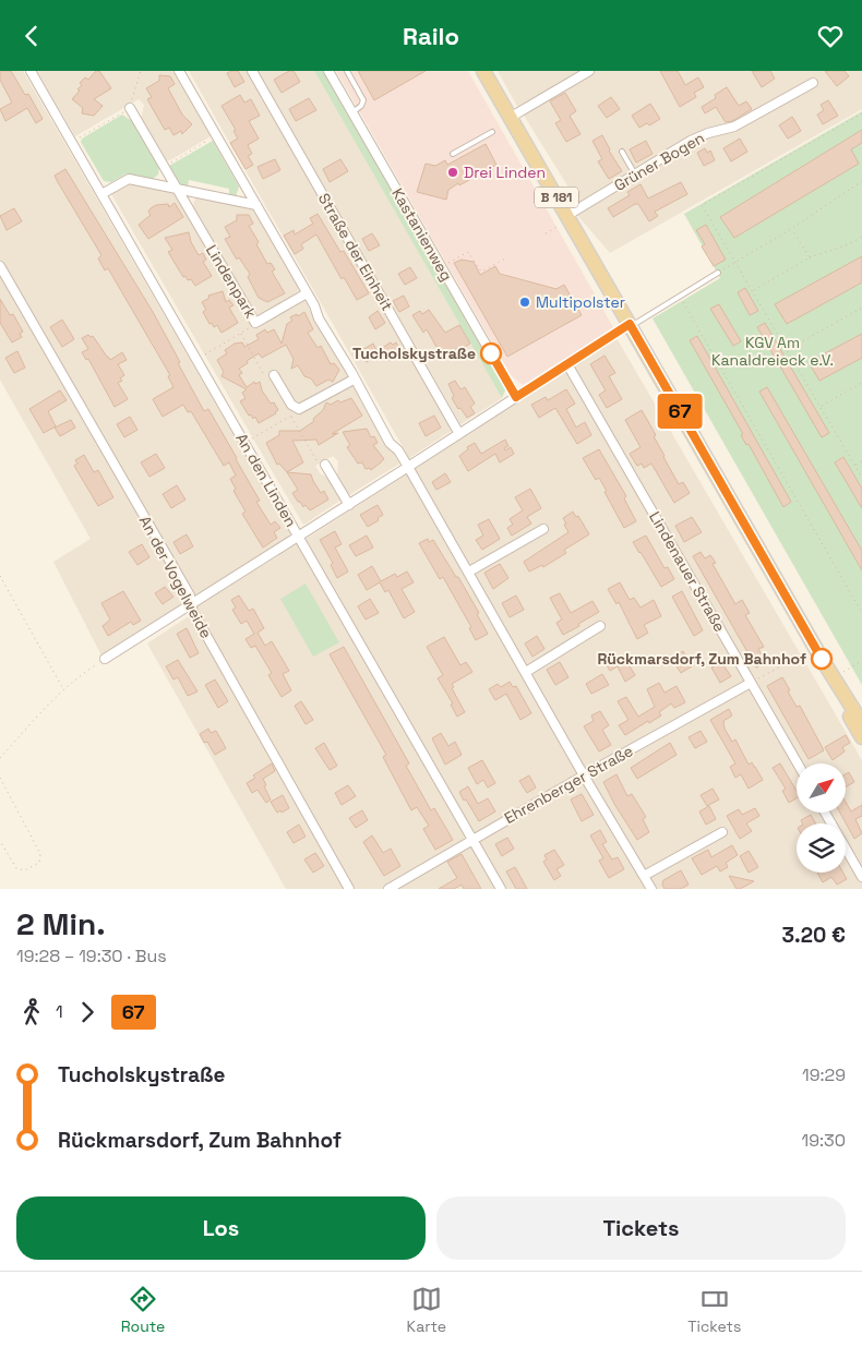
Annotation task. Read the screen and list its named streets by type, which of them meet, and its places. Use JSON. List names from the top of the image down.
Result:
{
  "streets": {
    "main road": ["B 181"],
    "street": [
      "Grüner Bogen",
      "Kastanienweg",
      "Straße der Einheit",
      "Lindenpark",
      "An den Linden",
      "Lindenauer Straße",
      "An der Vogelweide",
      "Ehrenberger Straße"
    ]
  },
  "crossings": [
    ["Grüner Bogen", "B 181"],
    ["An den Linden", "Ehrenberger Straße"],
    ["Lindenauer Straße", "Ehrenberger Straße"]
  ],
  "parks": ["KGV Am Kanaldreieck e.V."],
  "places": [
    "Drei Linden",
    "Multipolster",
    "Tucholskystraße",
    "Rückmarsdorf, Zum Bahnhof"
  ],
  "lines": ["bus line 67"],
  "north": "top right",
  "page": {
    "header": "Railo",
    "on_map": "67",
    "heading": ["2 Min.", "19:28 – 19:30 · Bus", "3.20 €"],
    "legs": ["1", "67"],
    "list": [
      {
        "name": "Tucholskystraße",
        "value": "19:29"
      },
      {
        "name": "Rückmarsdorf, Zum Bahnhof",
        "value": "19:30"
      }
    ],
    "buttons": ["Los", "Tickets"],
    "tabs": ["Route", "Karte", "Tickets"]
  }
}
